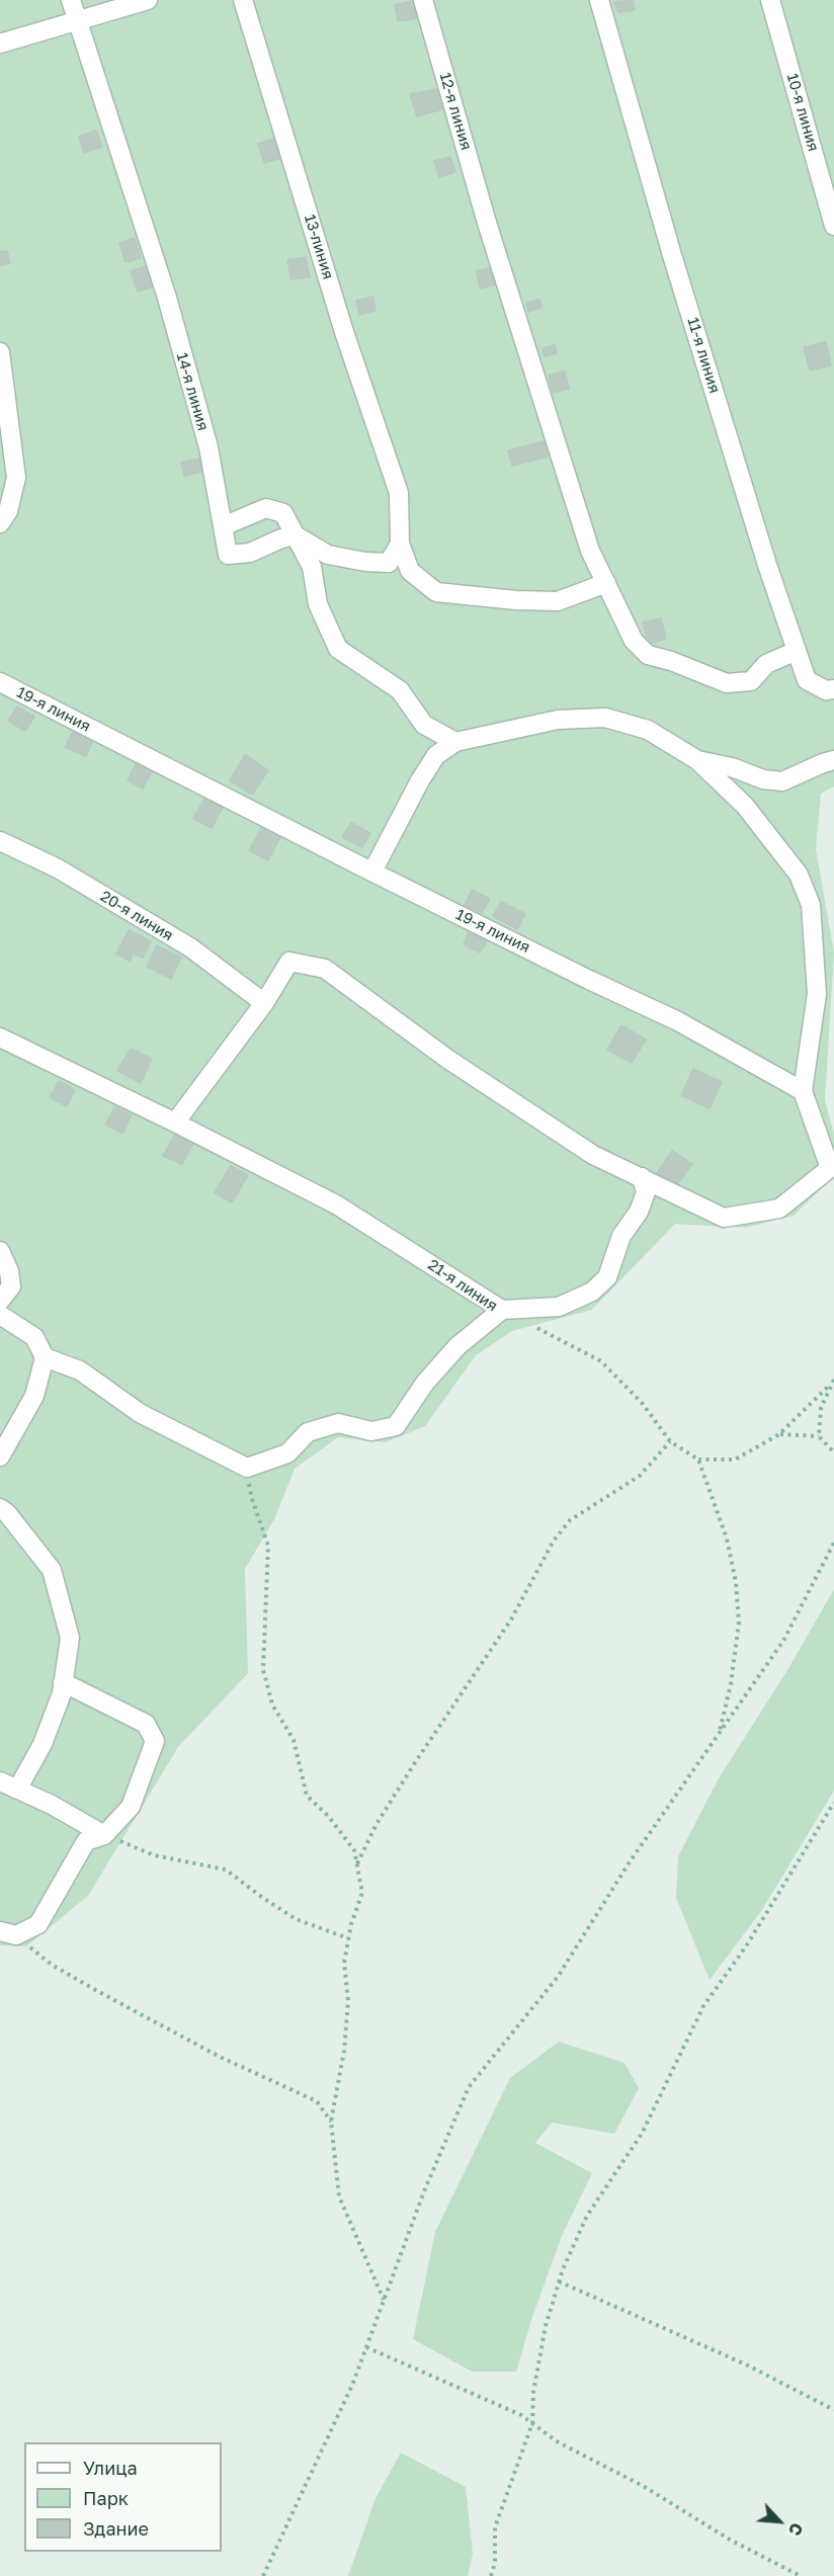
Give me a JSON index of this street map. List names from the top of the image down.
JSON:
{
  "streets": {
    "street": [
      "12-я линия",
      "10-я линия",
      "13-линия",
      "11-я линия",
      "14-я линия",
      "19-я линия",
      "20-я линия",
      "21-я линия"
    ]
  },
  "crossings": [
    ["12-я линия", "11-я линия"]
  ],
  "legend": ["Улица", "Парк", "Здание"],
  "north": "bottom right"
}
